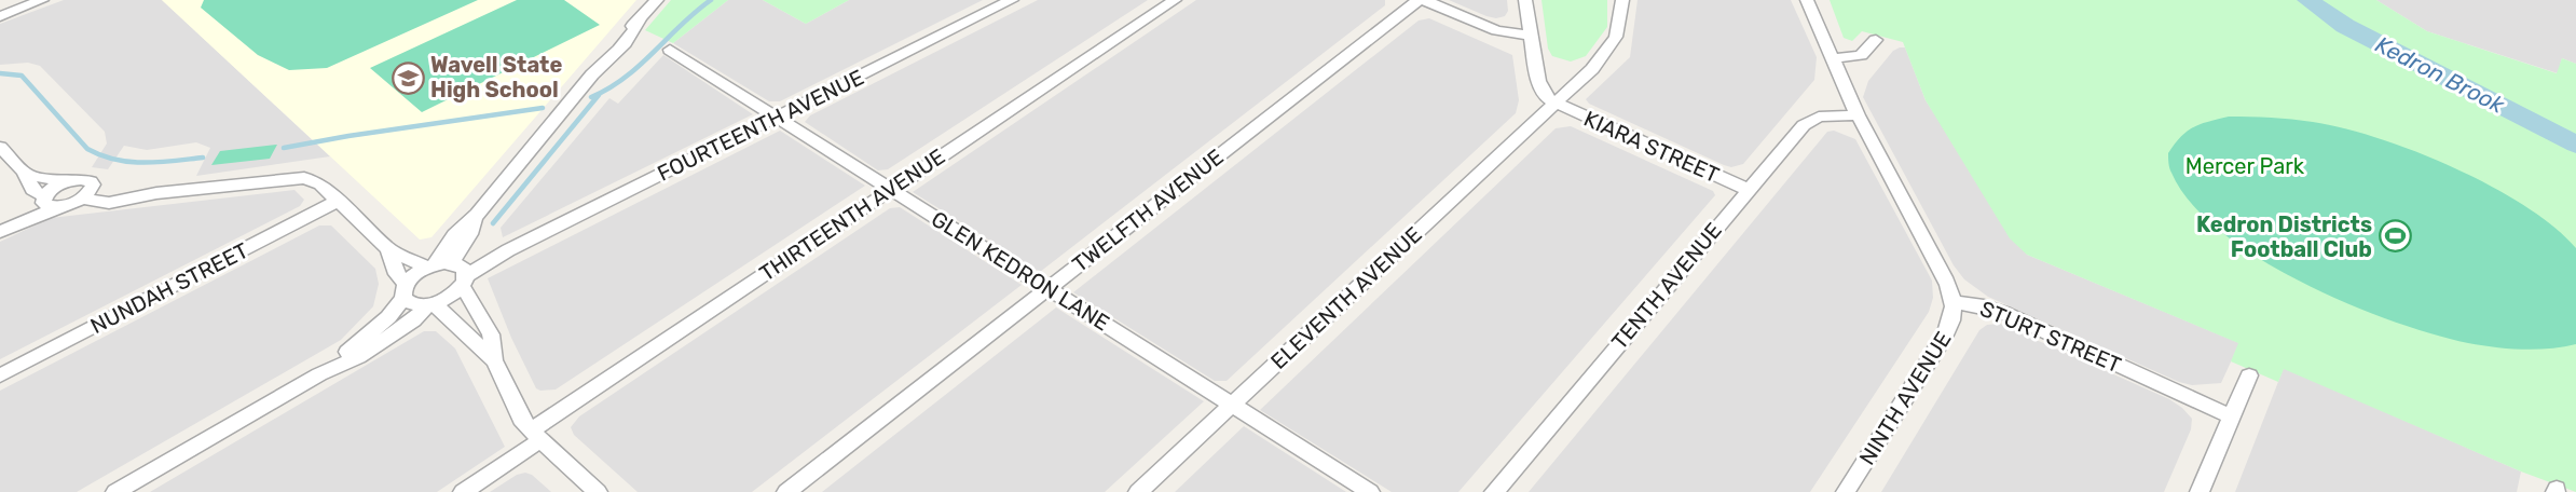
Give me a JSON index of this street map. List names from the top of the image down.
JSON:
{
  "streets": {
    "street": [
      "FOURTEENTH AVENUE",
      "KIARA STREET",
      "TWELFTH AVENUE",
      "THIRTEENTH AVENUE",
      "GLEN KEDRON LANE",
      "TENTH AVENUE",
      "NUNDAH STREET",
      "ELEVENTH AVENUE",
      "STURT STREET",
      "NINTH AVENUE"
    ]
  },
  "crossings": [
    ["FOURTEENTH AVENUE", "GLEN KEDRON LANE"],
    ["KIARA STREET", "TENTH AVENUE"],
    ["KIARA STREET", "ELEVENTH AVENUE"],
    ["TWELFTH AVENUE", "GLEN KEDRON LANE"],
    ["THIRTEENTH AVENUE", "GLEN KEDRON LANE"],
    ["GLEN KEDRON LANE", "ELEVENTH AVENUE"],
    ["TENTH AVENUE", "STURT STREET"],
    ["STURT STREET", "NINTH AVENUE"]
  ],
  "water": ["Kedron Brook"],
  "parks": ["Mercer Park"],
  "places": {
    "school or university": ["Wavell State High School"],
    "sports": ["Kedron Districts Football Club"]
  }
}
